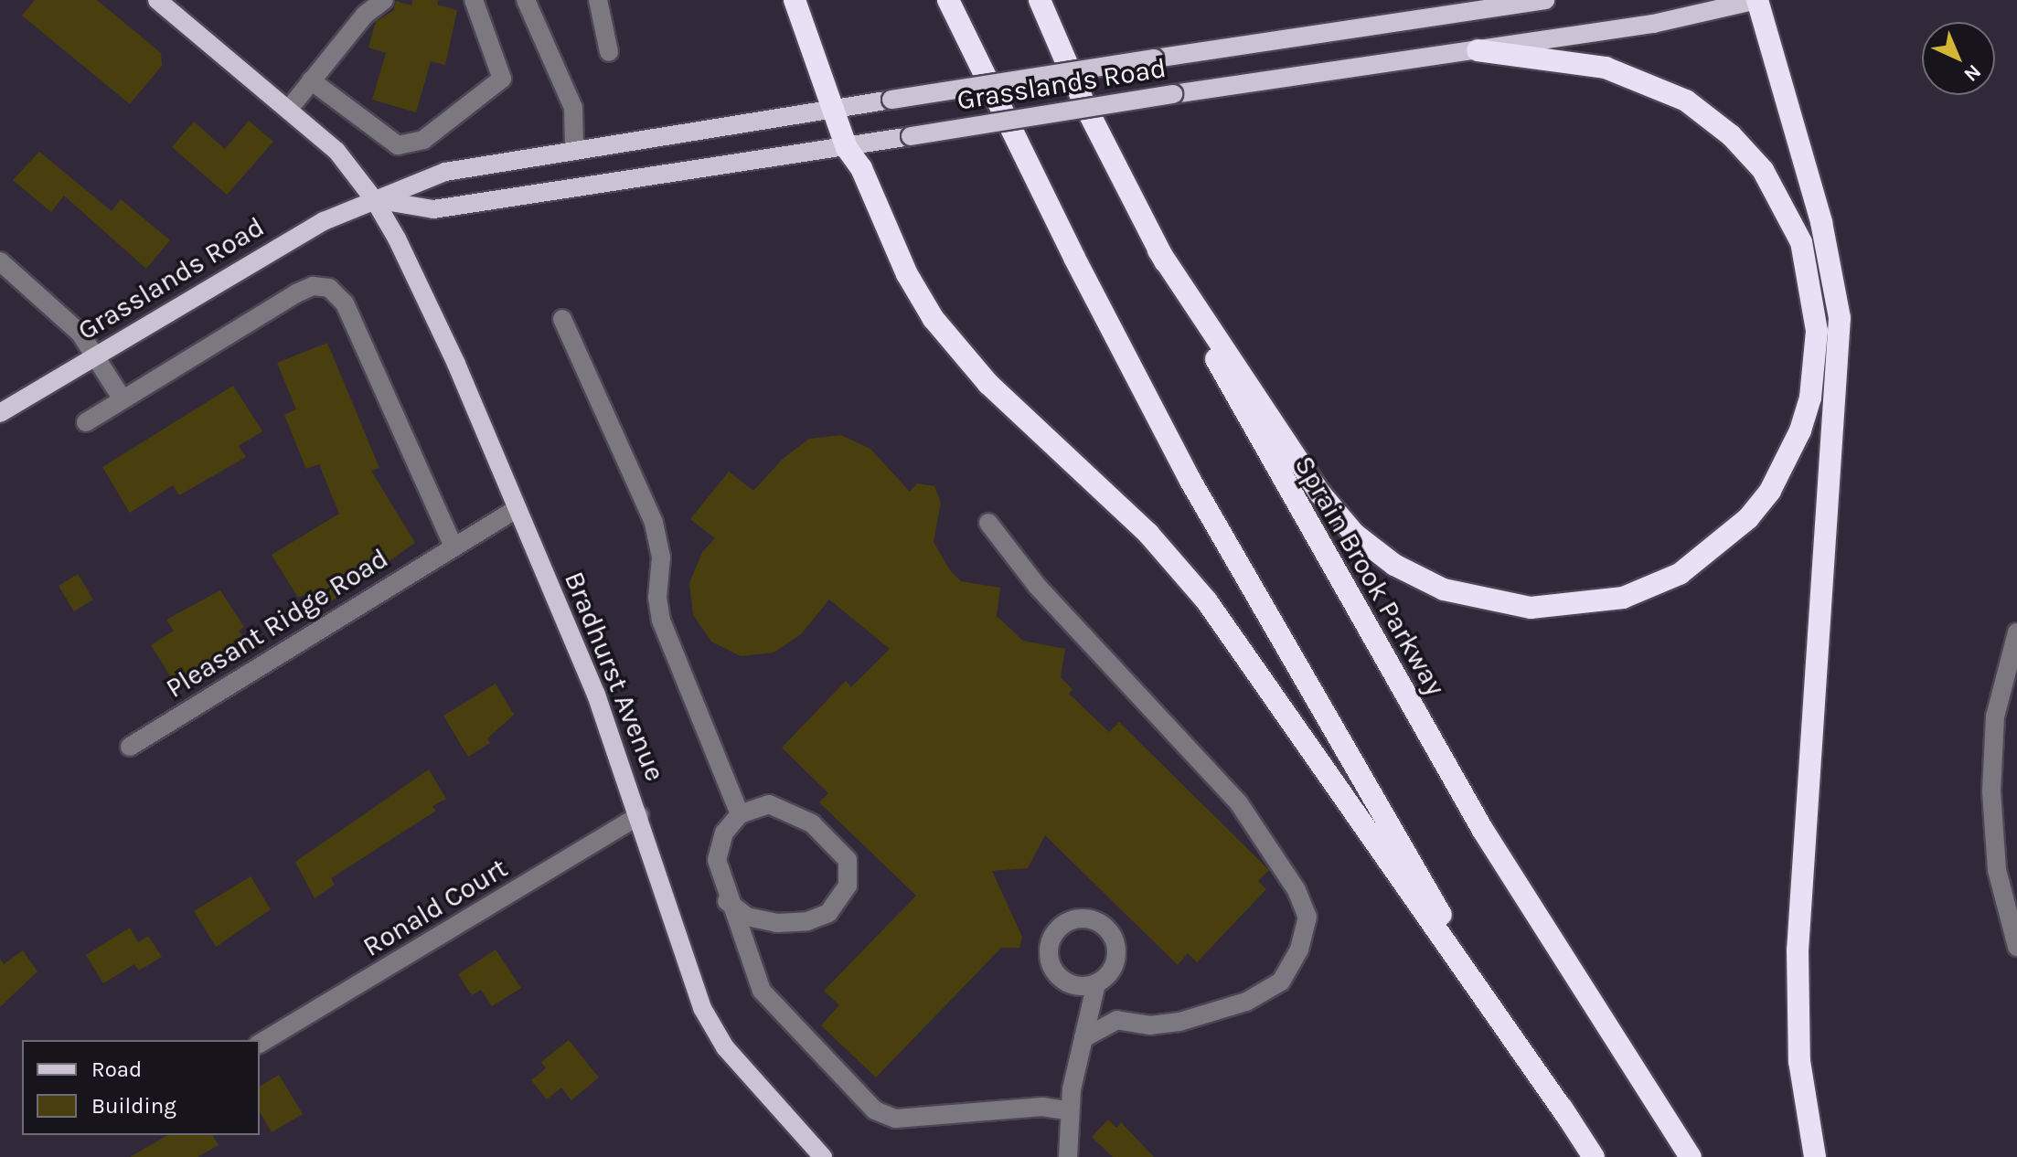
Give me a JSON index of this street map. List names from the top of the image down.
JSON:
{
  "streets": {
    "highway": ["Sprain Brook Parkway"],
    "main road": ["Grasslands Road", "Bradhurst Avenue"],
    "street": ["Pleasant Ridge Road", "Ronald Court"]
  },
  "crossings": [
    ["Grasslands Road", "Bradhurst Avenue"],
    ["Pleasant Ridge Road", "Bradhurst Avenue"],
    ["Bradhurst Avenue", "Ronald Court"]
  ],
  "legend": ["Road", "Building"],
  "north": "bottom right"
}
